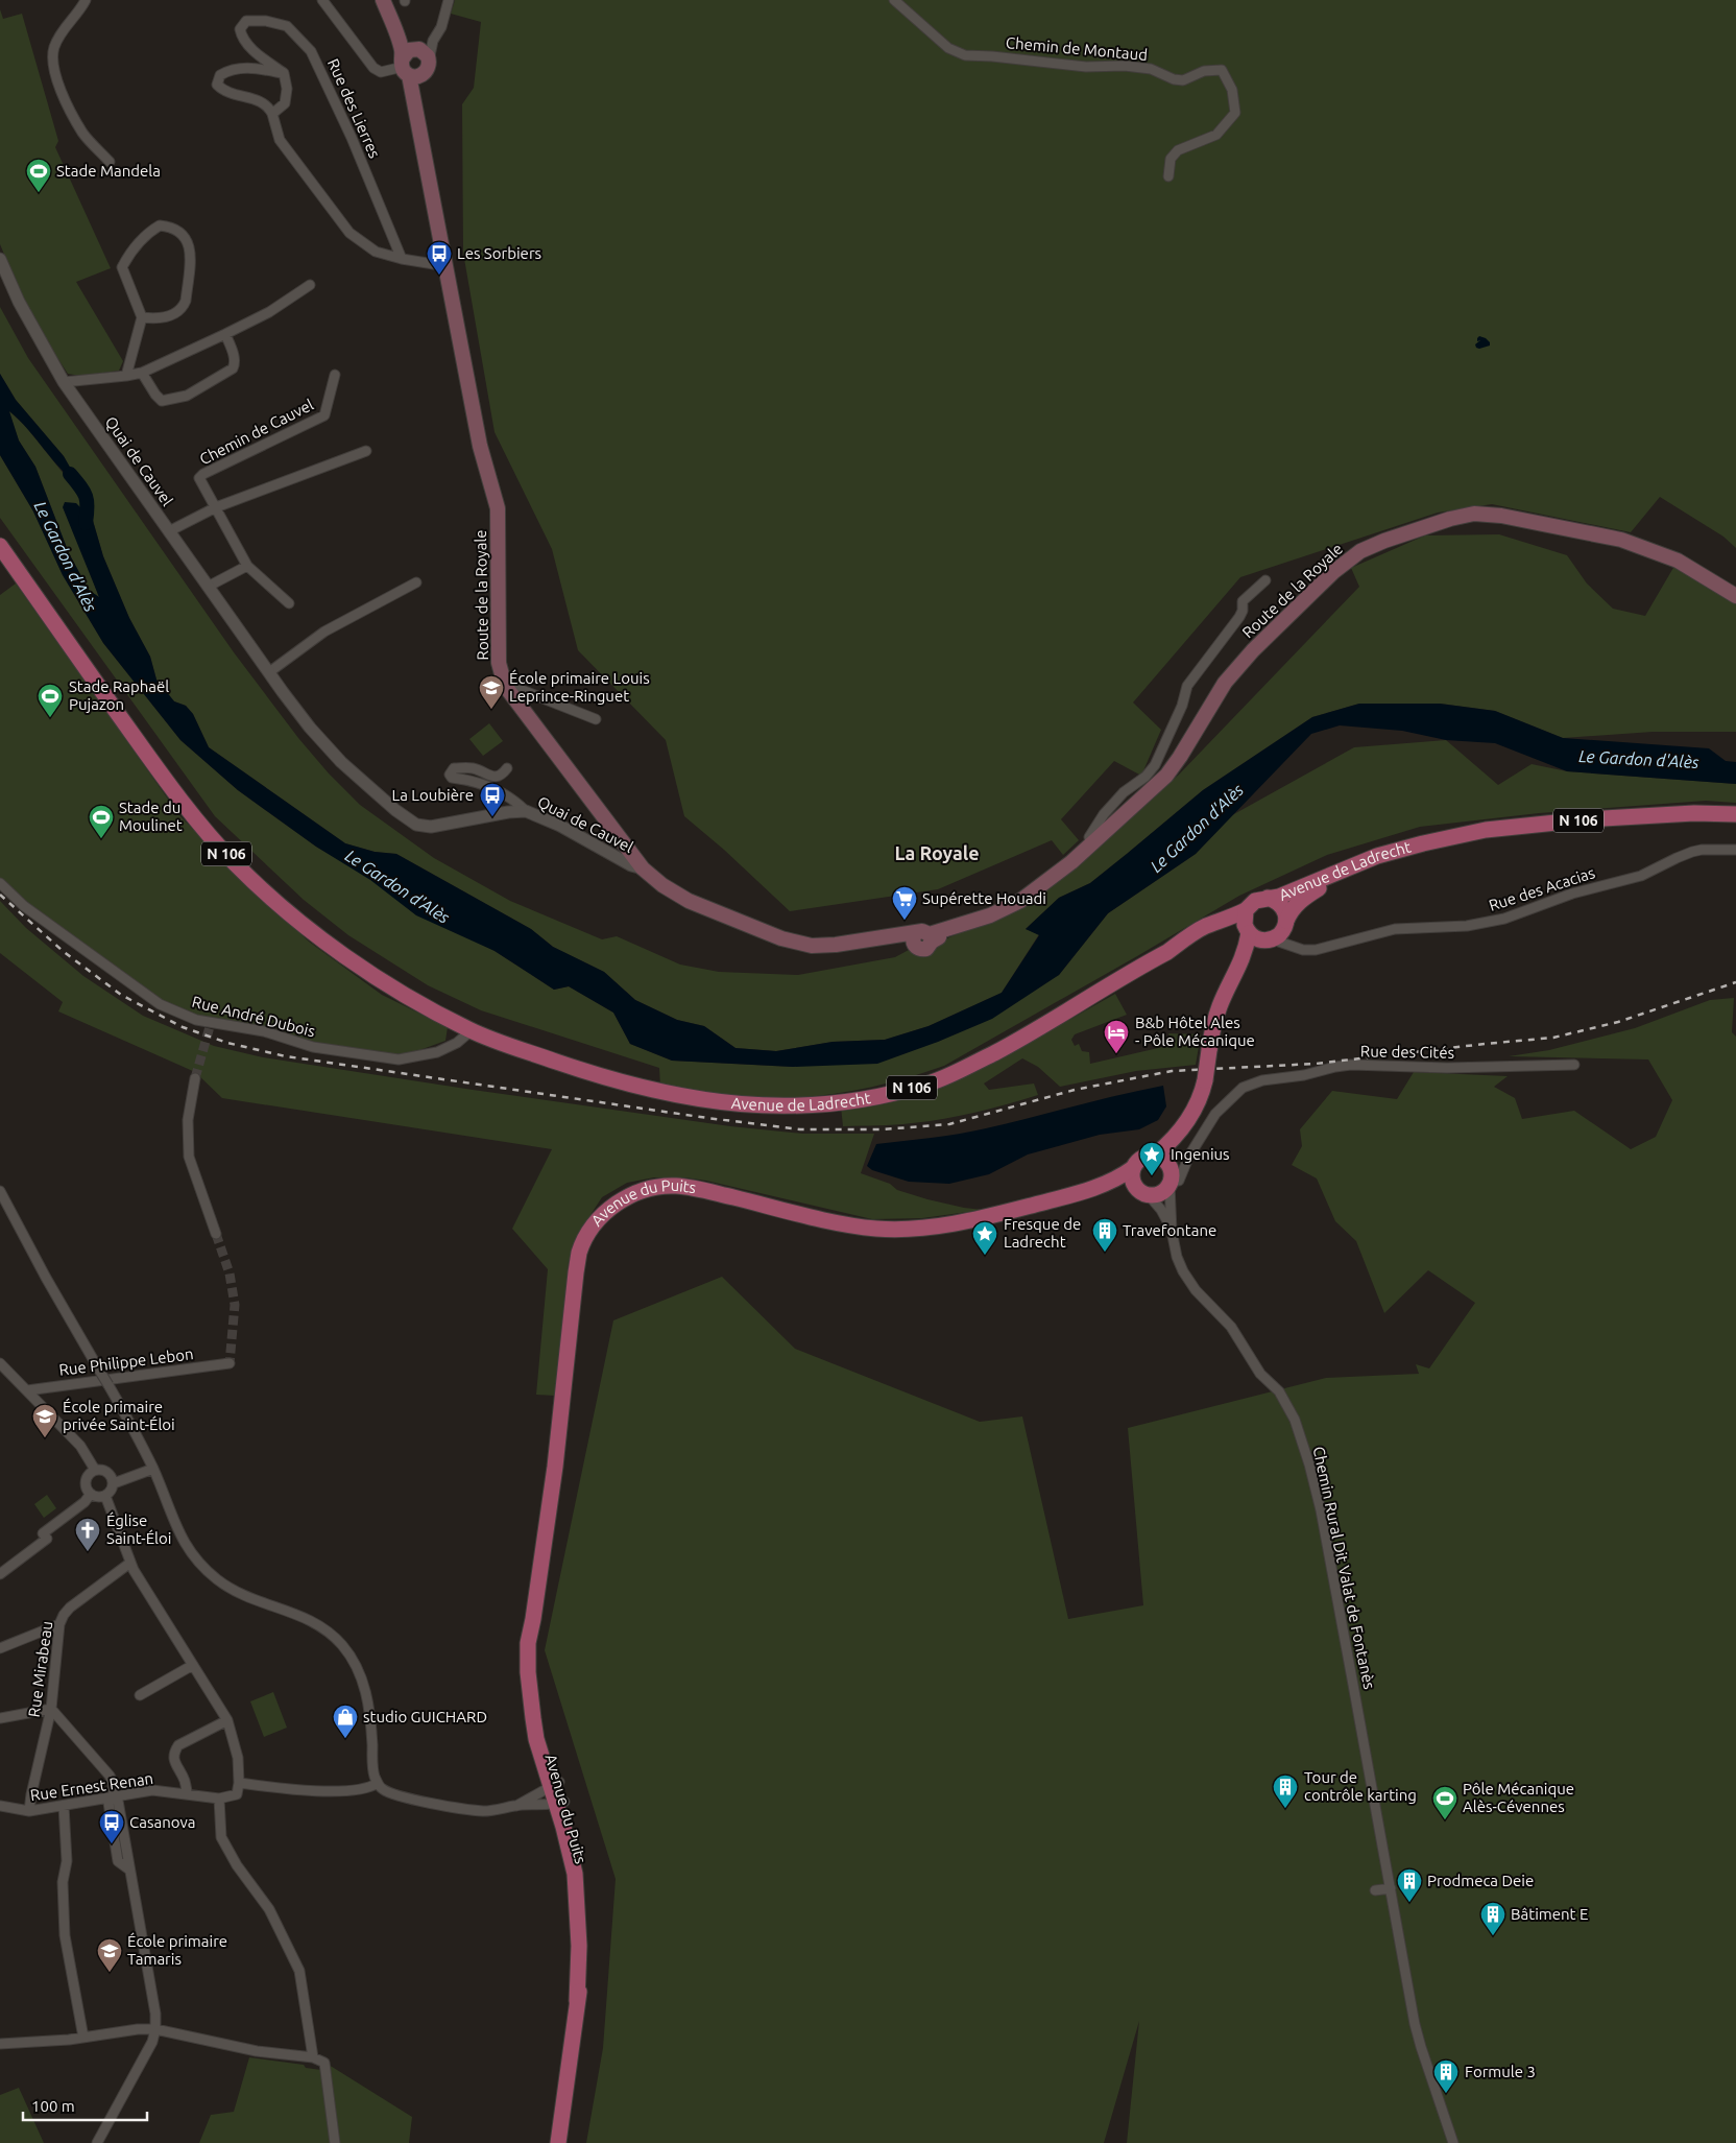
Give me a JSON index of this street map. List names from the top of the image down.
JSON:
{
  "streets": {
    "main road": [
      "Route de la Royale",
      "N 106",
      "Avenue de Ladrecht",
      "Avenue du Puits"
    ],
    "street": [
      "Chemin de Montaud",
      "Rue des Lierres",
      "Chemin de Cauvel",
      "Quai de Cauvel",
      "Rue des Acacias",
      "Rue André Dubois",
      "Rue des Cités",
      "Rue Philippe Lebon",
      "Chemin Rural Dit Valat de Fontanès",
      "Rue Mirabeau",
      "Rue Ernest Renan"
    ]
  },
  "crossings": [
    ["Quai de Cauvel", "Route de la Royale"],
    ["N 106", "Avenue de Ladrecht"],
    ["N 106", "Rue André Dubois"],
    ["Avenue de Ladrecht", "Rue des Acacias"],
    ["Avenue de Ladrecht", "Rue André Dubois"],
    ["Rue des Cités", "Avenue du Puits"],
    ["Rue des Cités", "Chemin Rural Dit Valat de Fontanès"],
    ["Avenue du Puits", "Chemin Rural Dit Valat de Fontanès"],
    ["Rue Mirabeau", "Rue Ernest Renan"]
  ],
  "districts": ["La Royale"],
  "water": ["Le Gardon d'Alès"],
  "places": {
    "sports": [
      "Stade Mandela",
      "Stade Raphaël Pujazon",
      "Stade du Moulinet",
      "Pôle Mécanique Alès-Cévennes"
    ],
    "bus stop": ["Les Sorbiers", "La Loubière", "Casanova"],
    "school or university": ["École primaire Louis Leprince-Ringuet", "École primaire privée Saint-Éloi", "École primaire Tamaris"],
    "supermarket": ["Supérette Houadi"],
    "hotel": ["B&b Hôtel Ales - Pôle Mécanique"],
    "place": ["Ingenius", "Fresque de Ladrecht"],
    "building": [
      "Travefontane",
      "Tour de contrôle karting",
      "Prodmeca Deie",
      "Bâtiment E",
      "Formule 3"
    ],
    "church": ["Église Saint-Éloi"],
    "shop": ["studio GUICHARD"]
  },
  "scale_bar": "100 m"
}
